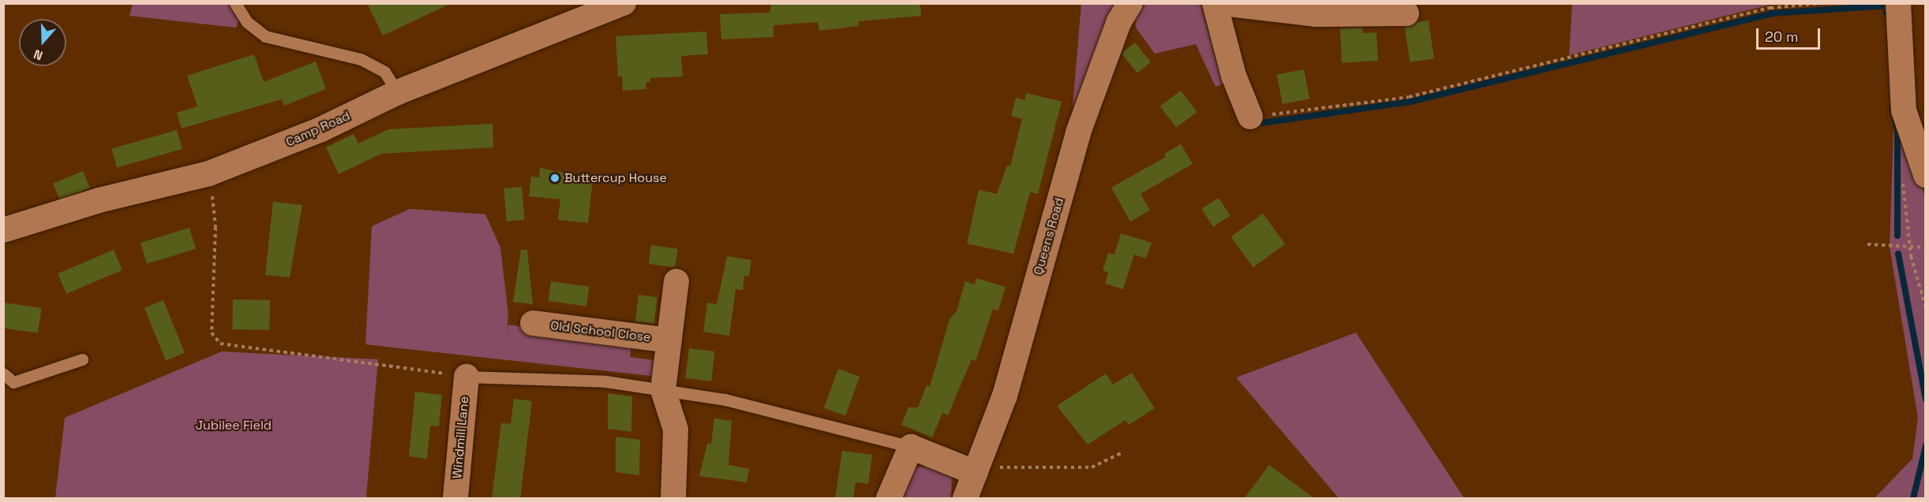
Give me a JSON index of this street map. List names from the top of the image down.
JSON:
{
  "streets": {
    "street": [
      "Camp Road",
      "Queens Road",
      "Old School Close",
      "Windmill Lane"
    ]
  },
  "parks": ["Jubilee Field"],
  "places": ["Buttercup House"],
  "scale_bar": "20 m",
  "north": "bottom"
}
